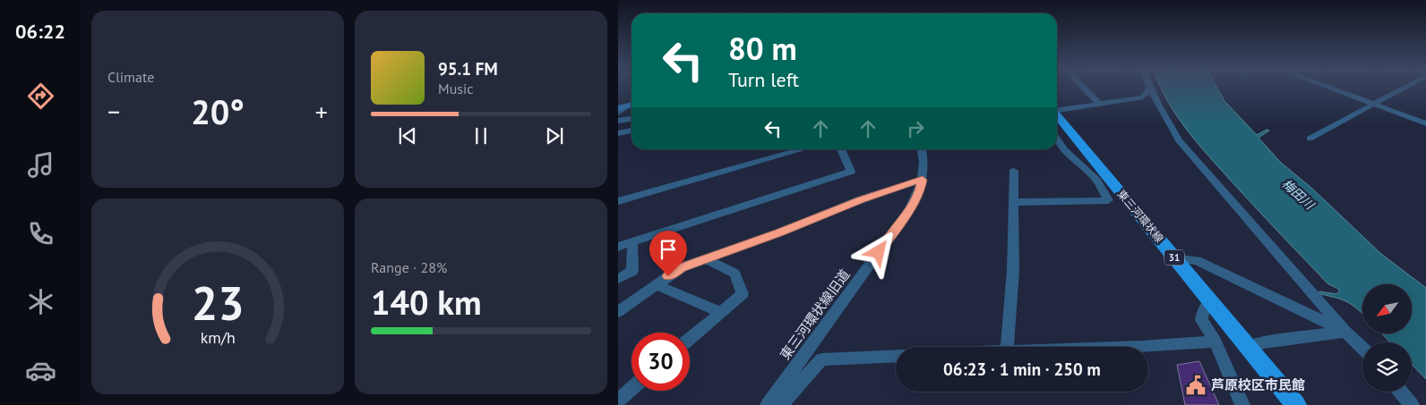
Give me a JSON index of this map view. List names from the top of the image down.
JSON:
{
  "streets": {
    "main road": ["東三河環状線", "31"],
    "street": ["東三河環状線旧道"]
  },
  "water": ["梅田川"],
  "places": {
    "public building": ["芦原校区市民館"]
  },
  "north": "bottom left",
  "page": {
    "tabs": "06:22",
    "tile": [
      "Climate",
      ["Range · 28%", "140 km"]
    ],
    "turn": ["80 m", "Turn left"],
    "song": ["95.1 FM", "Music"],
    "heat": ["−", "20°", "+"],
    "limit": "30",
    "trip": "06:23 · 1 min · 250 m",
    "gauge": ["23", "km/h"]
  }
}
